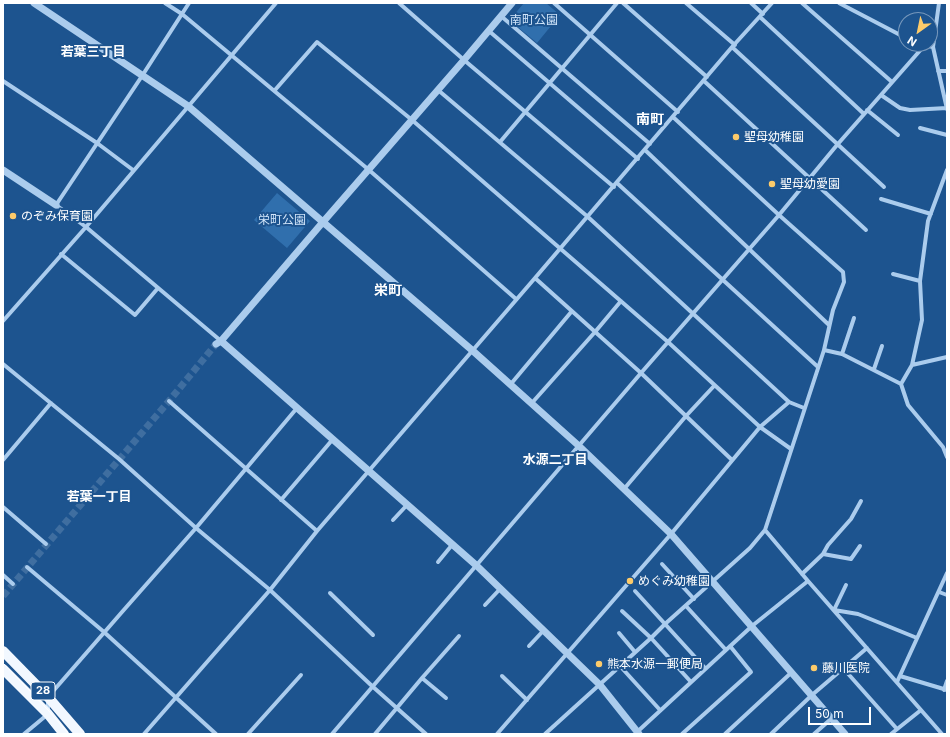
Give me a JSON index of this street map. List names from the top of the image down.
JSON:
{
  "streets": {
    "main road": ["28"]
  },
  "districts": [
    "若葉三丁目",
    "南町",
    "栄町",
    "水源二丁目",
    "若葉一丁目"
  ],
  "parks": ["南町公園", "栄町公園"],
  "places": [
    "聖母幼稚園",
    "聖母幼愛園",
    "のぞみ保育園",
    "めぐみ幼稚園",
    "熊本水源一郵便局",
    "藤川医院"
  ],
  "scale_bar": "50 m",
  "north": "bottom left"
}
